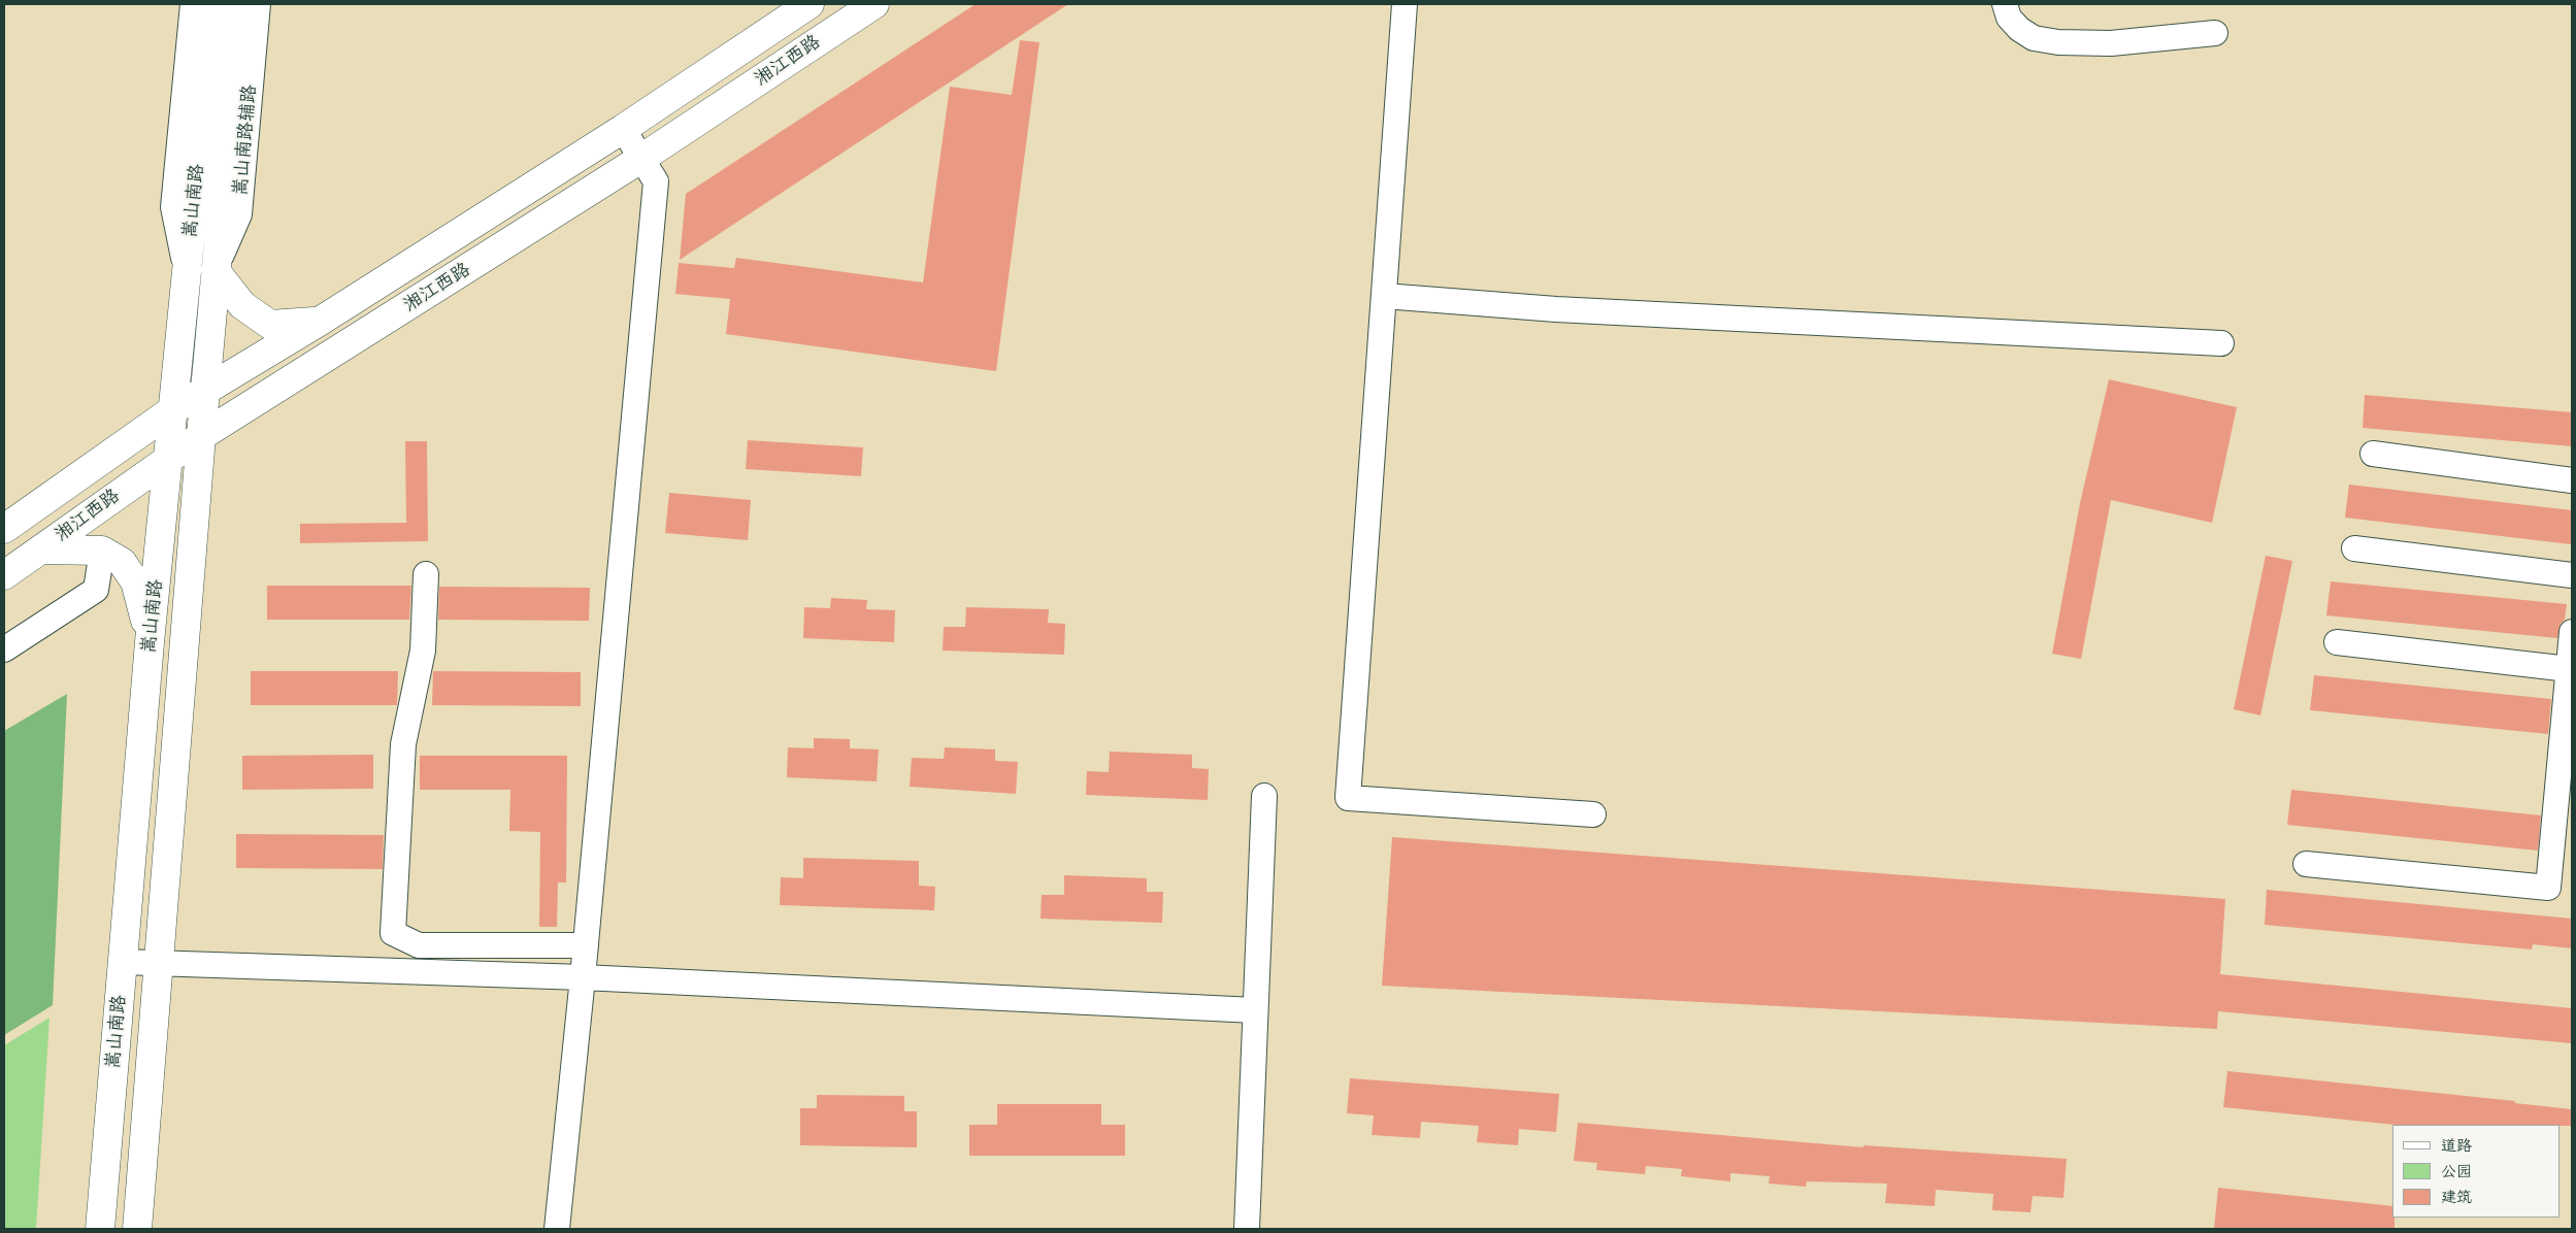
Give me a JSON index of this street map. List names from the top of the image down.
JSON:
{
  "streets": {
    "main road": ["湘江西路", "嵩山南路"],
    "street": ["嵩山南路辅路"]
  },
  "crossings": [
    ["湘江西路", "嵩山南路"],
    ["嵩山南路辅路", "嵩山南路"]
  ],
  "legend": ["道路", "公园", "建筑"]
}
